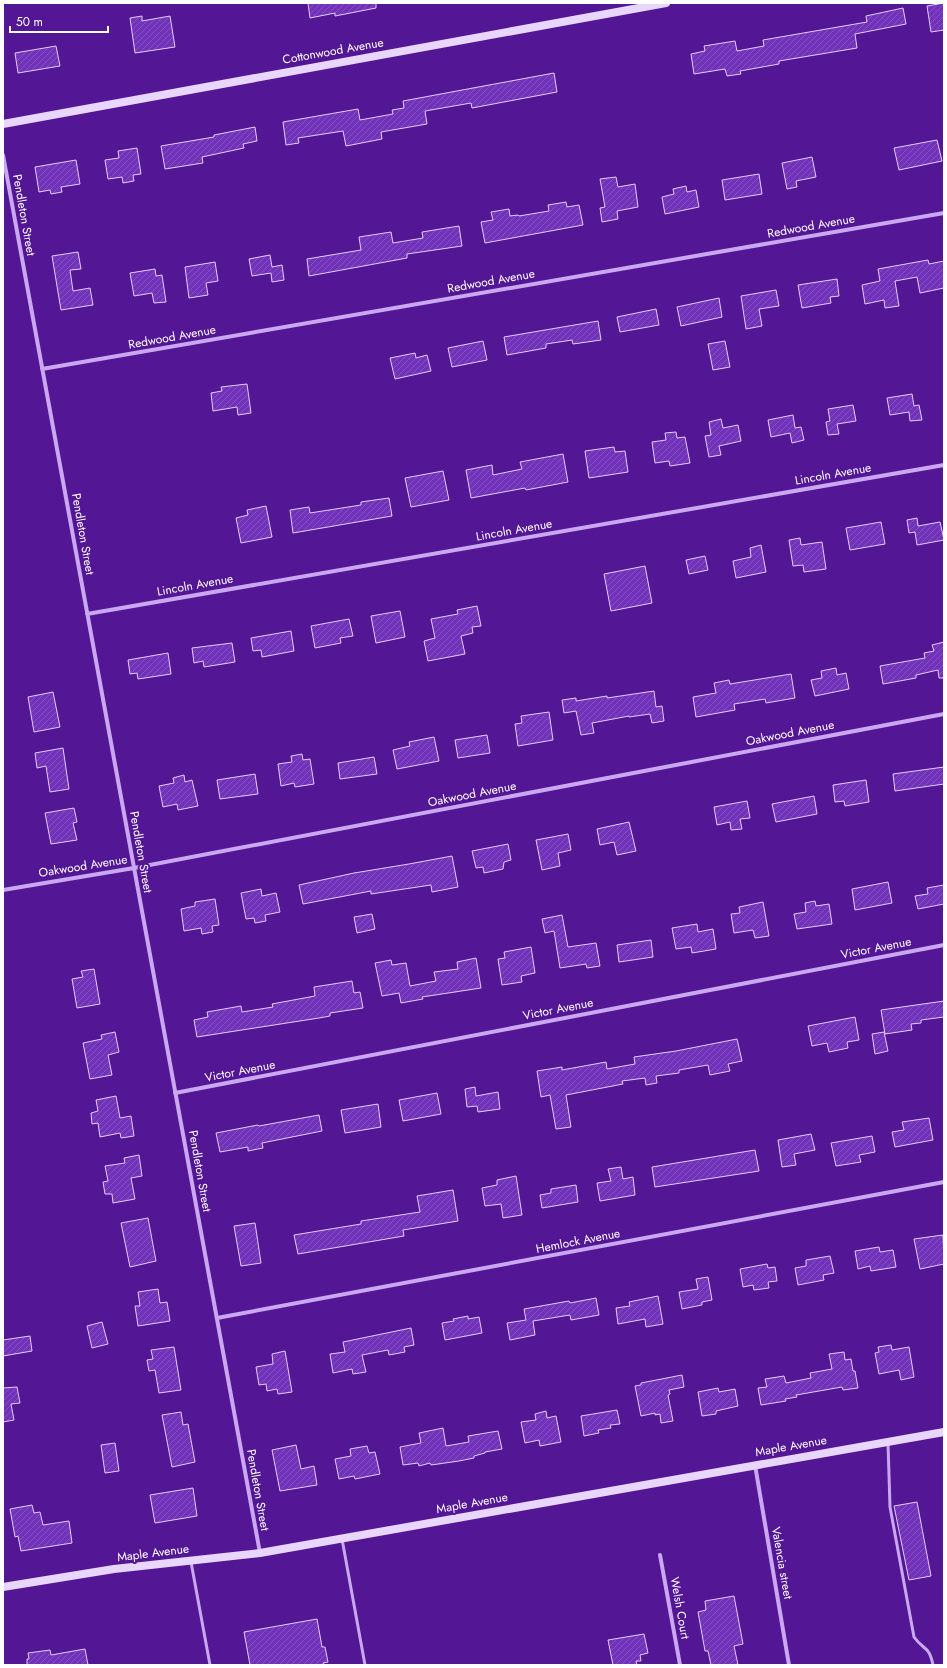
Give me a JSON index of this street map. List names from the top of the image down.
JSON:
{
  "streets": {
    "street": [
      "Cottonwood Avenue",
      "Pendleton Street",
      "Redwood Avenue",
      "Lincoln Avenue",
      "Oakwood Avenue",
      "Victor Avenue",
      "Hemlock Avenue",
      "Maple Avenue",
      "Valencia street",
      "Welsh Court"
    ]
  },
  "crossings": [
    ["Pendleton Street", "Redwood Avenue"],
    ["Pendleton Street", "Lincoln Avenue"],
    ["Pendleton Street", "Oakwood Avenue"],
    ["Pendleton Street", "Victor Avenue"],
    ["Pendleton Street", "Hemlock Avenue"],
    ["Pendleton Street", "Maple Avenue"],
    ["Maple Avenue", "Valencia street"]
  ],
  "scale_bar": "50 m"
}
